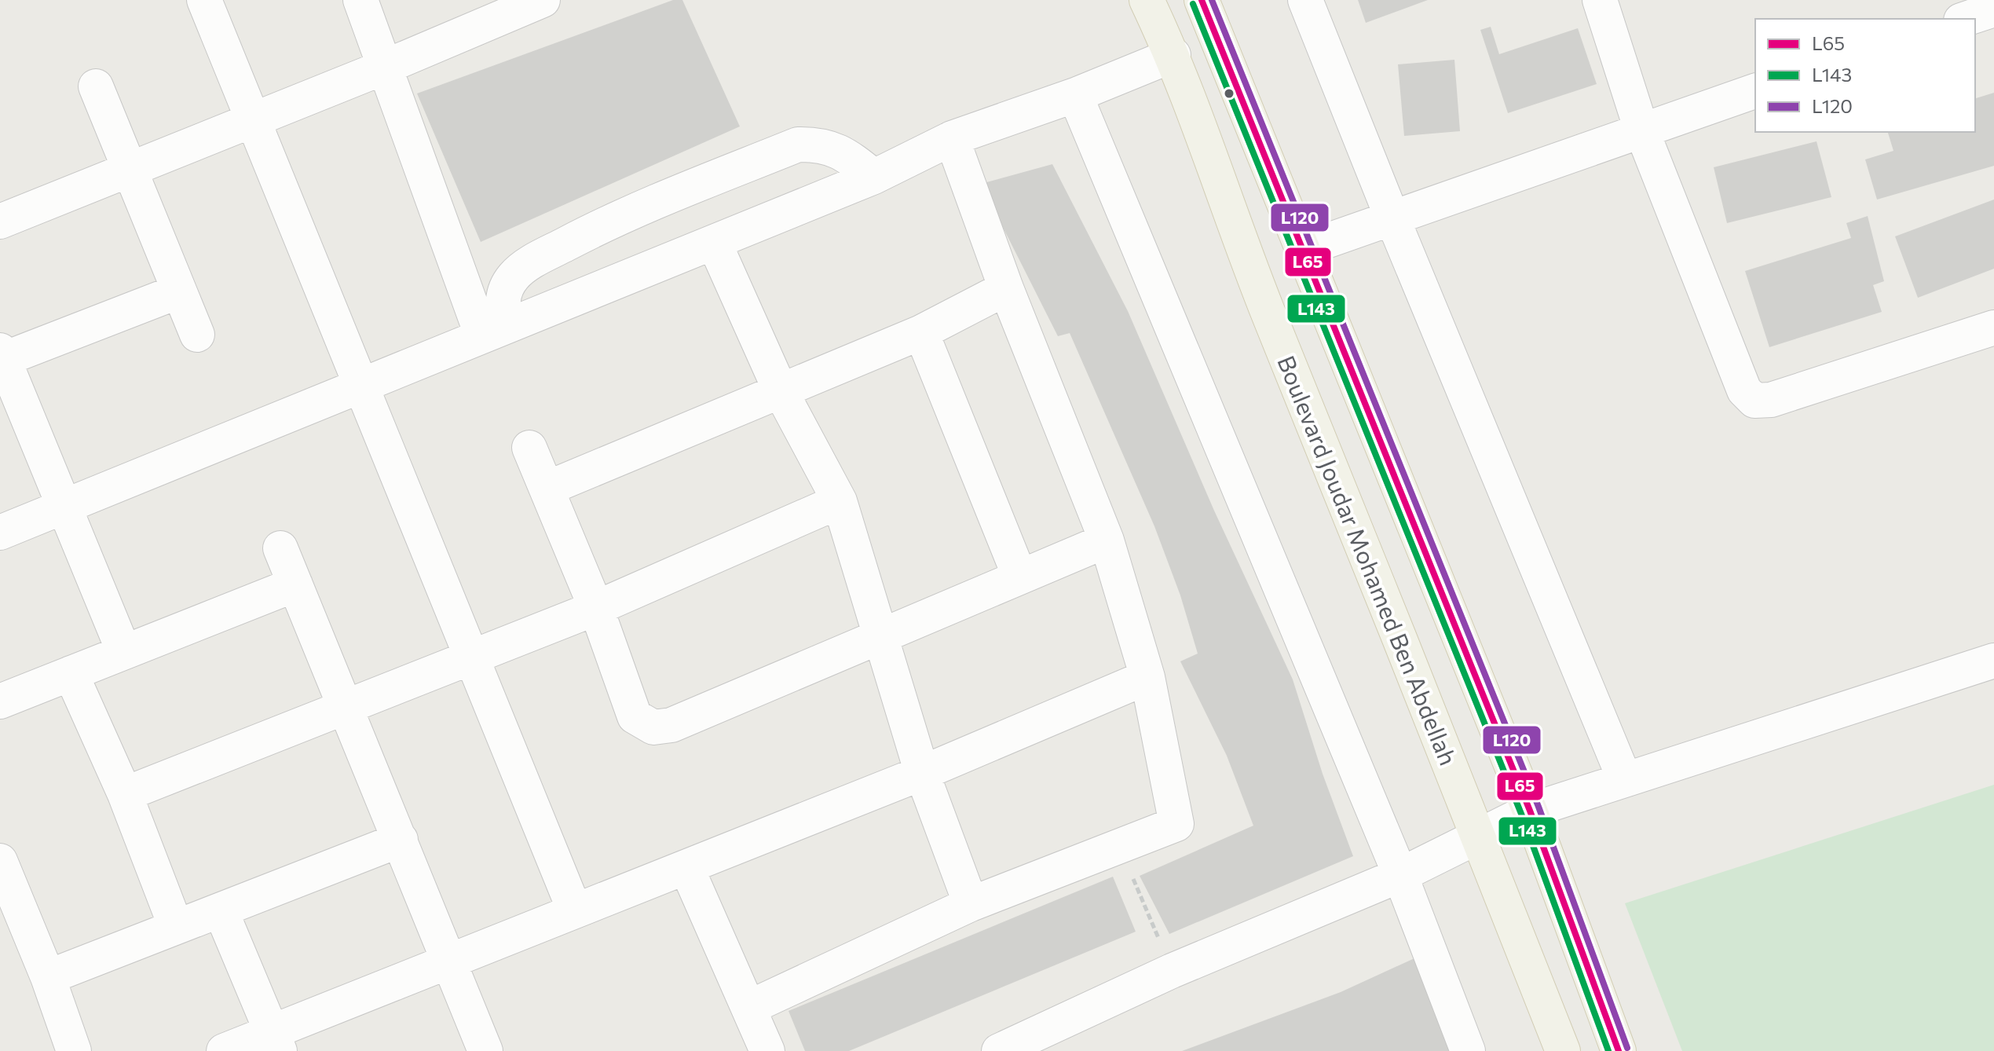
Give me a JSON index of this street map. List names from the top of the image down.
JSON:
{
  "streets": {
    "main road": ["Boulevard Joudar Mohamed Ben Abdellah"]
  },
  "lines": ["transit line L65", "transit line L120", "transit line L143"],
  "legend": ["L65", "L143", "L120"]
}
